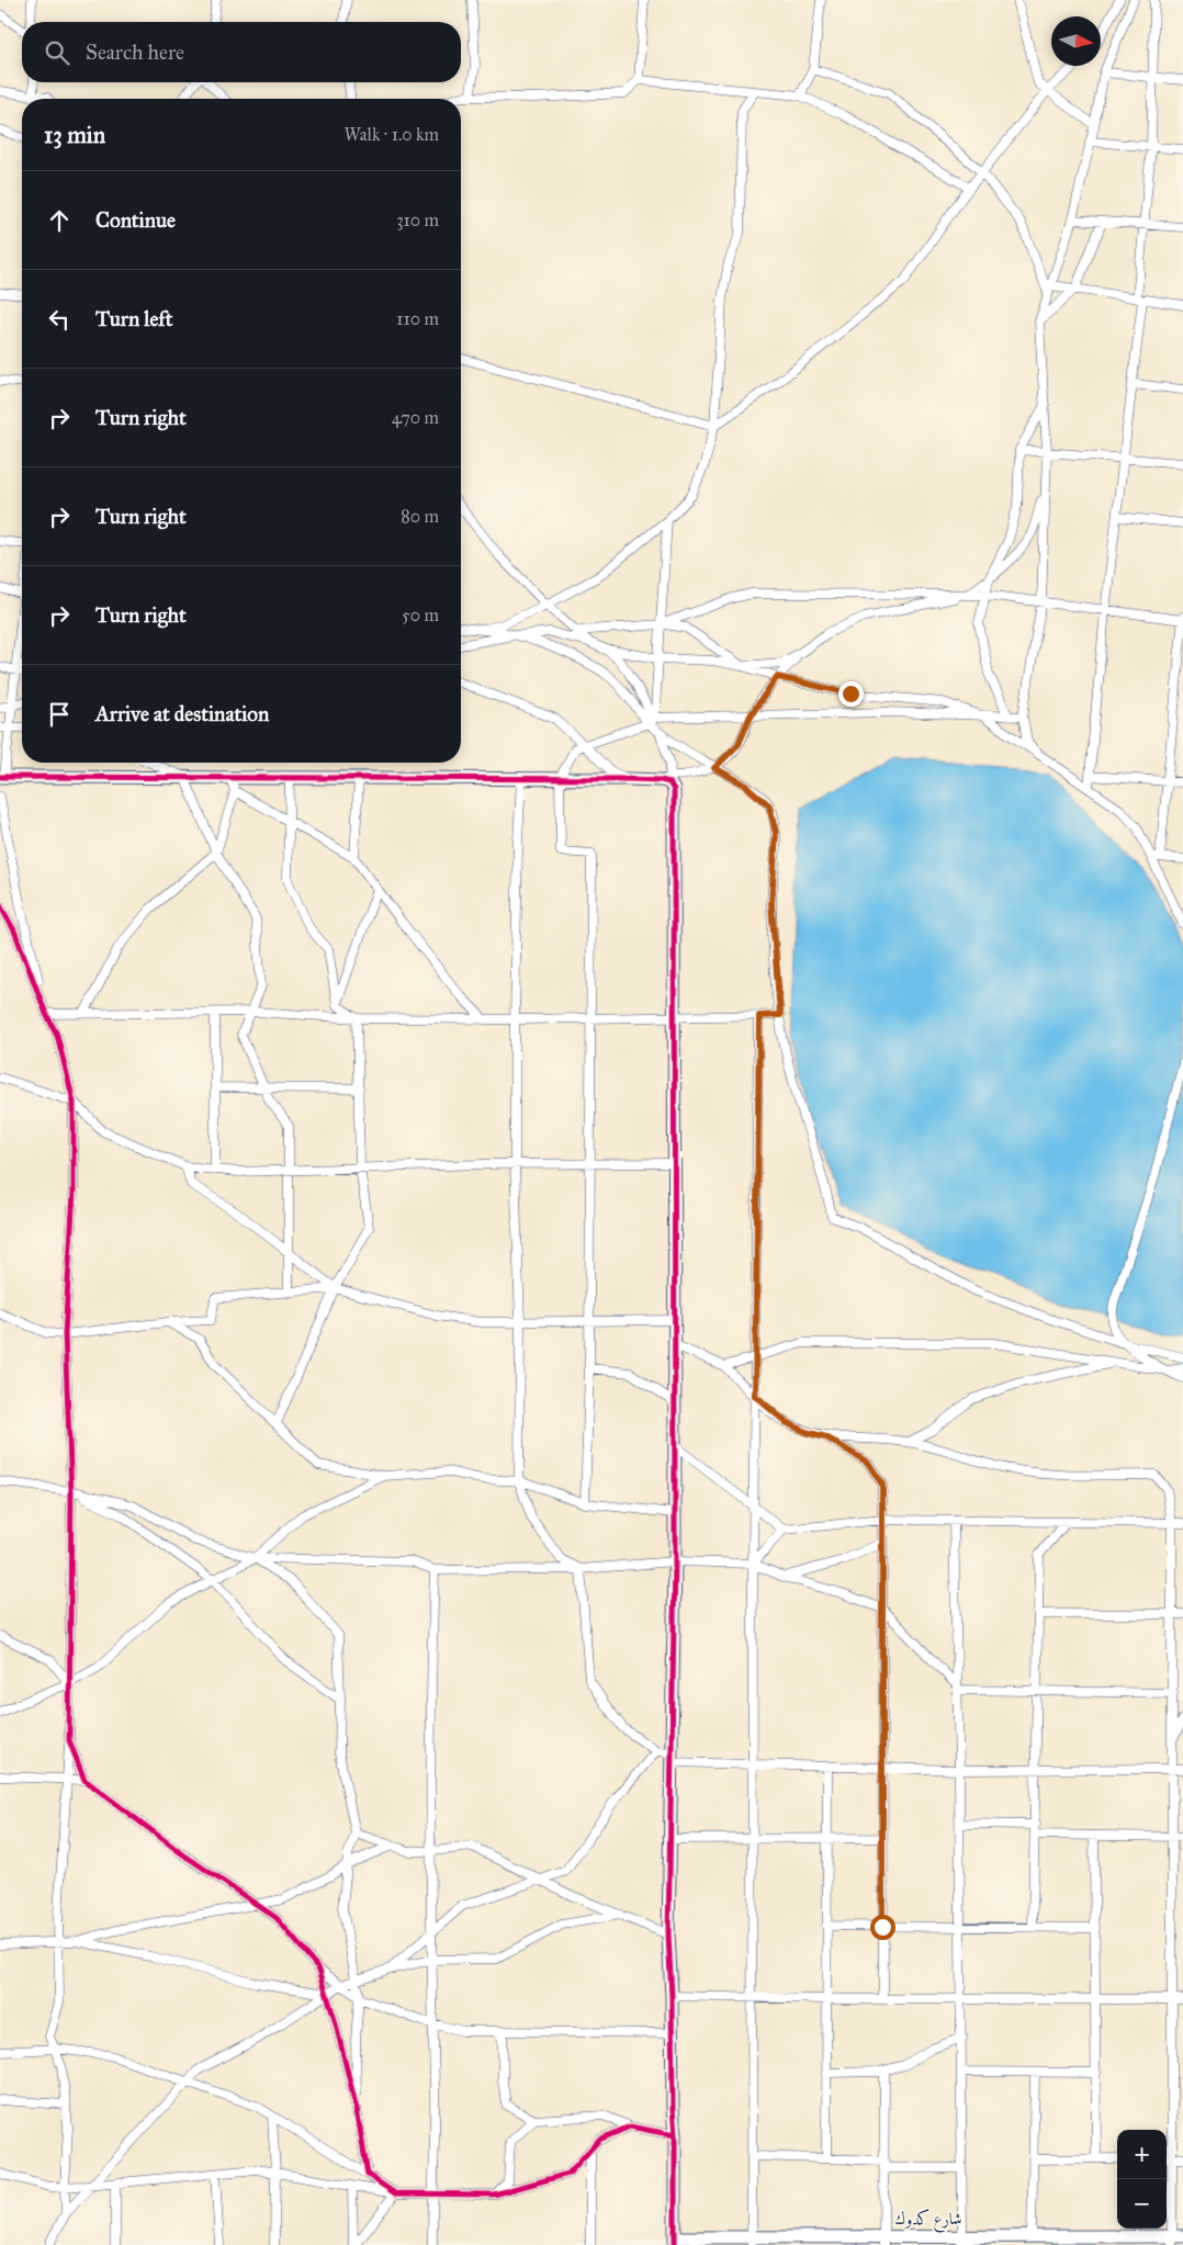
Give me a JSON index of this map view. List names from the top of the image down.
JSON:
{
  "streets": {
    "street": ["شارع كدوك"]
  },
  "north": "right",
  "page": {
    "search": "Search here",
    "heading": ["13 min", "Walk · 1.0 km"],
    "list": [
      ["Continue", "310 m"],
      ["Turn left", "110 m"],
      ["Turn right", "470 m"],
      ["Turn right", "80 m"],
      ["Turn right", "50 m"],
      "Arrive at destination"
    ],
    "map_buttons": ["+", "−"]
  }
}
